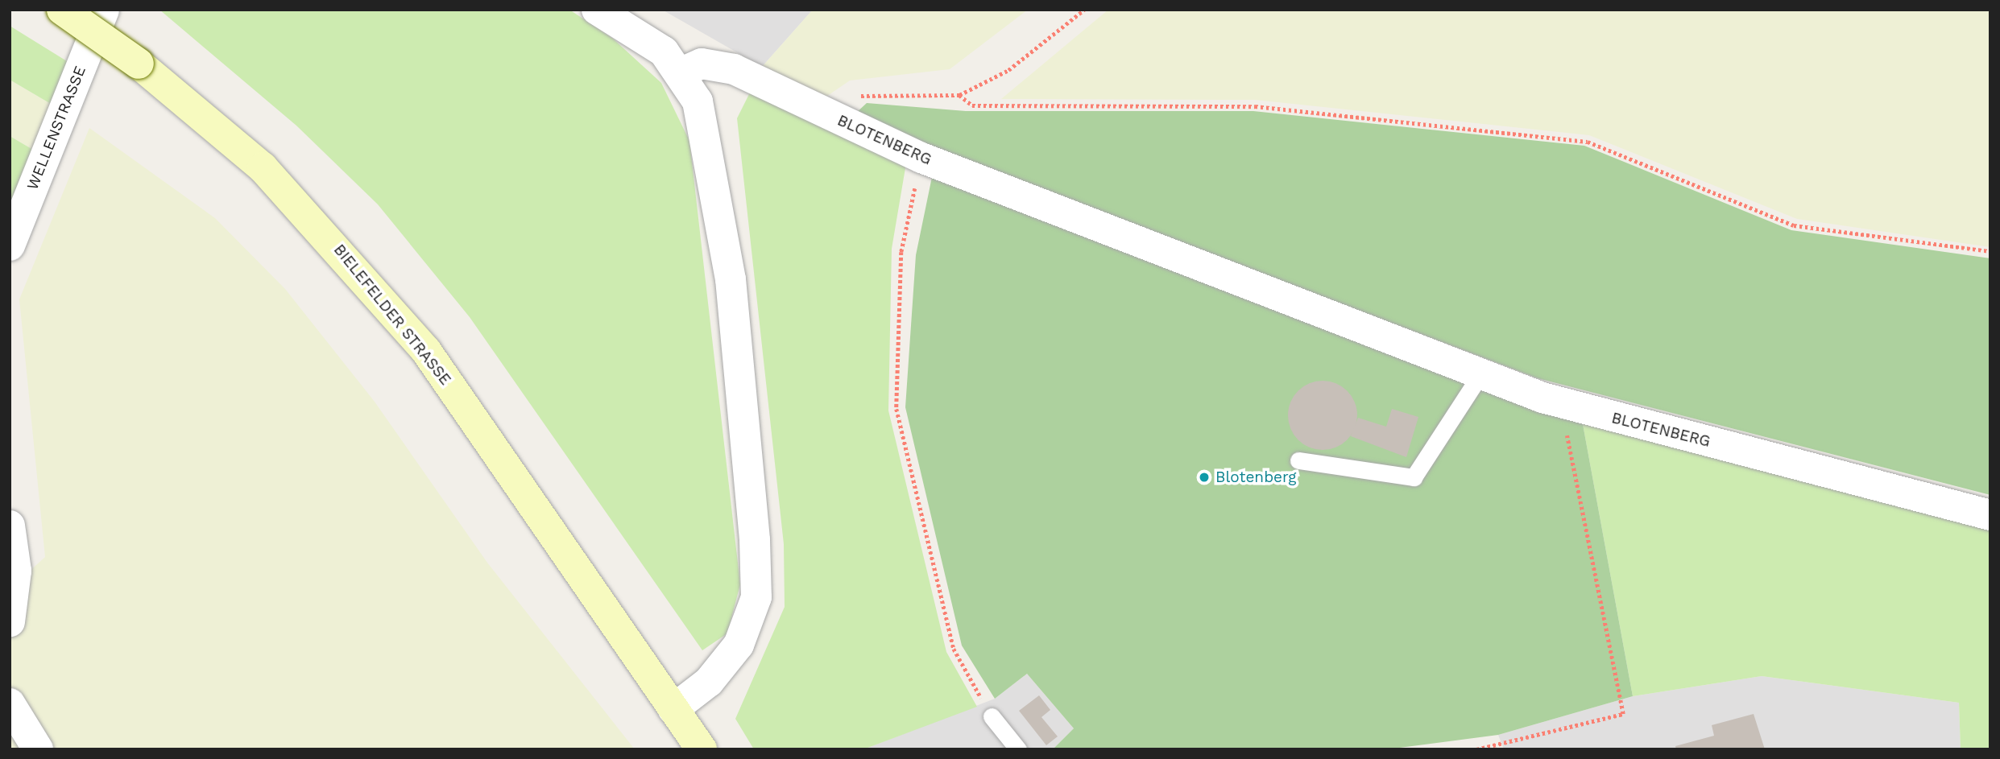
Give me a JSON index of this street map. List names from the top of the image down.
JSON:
{
  "streets": {
    "main road": ["BIELEFELDER STRASSE"],
    "street": ["WELLENSTRASSE", "BLOTENBERG"]
  },
  "places": ["Blotenberg"]
}
